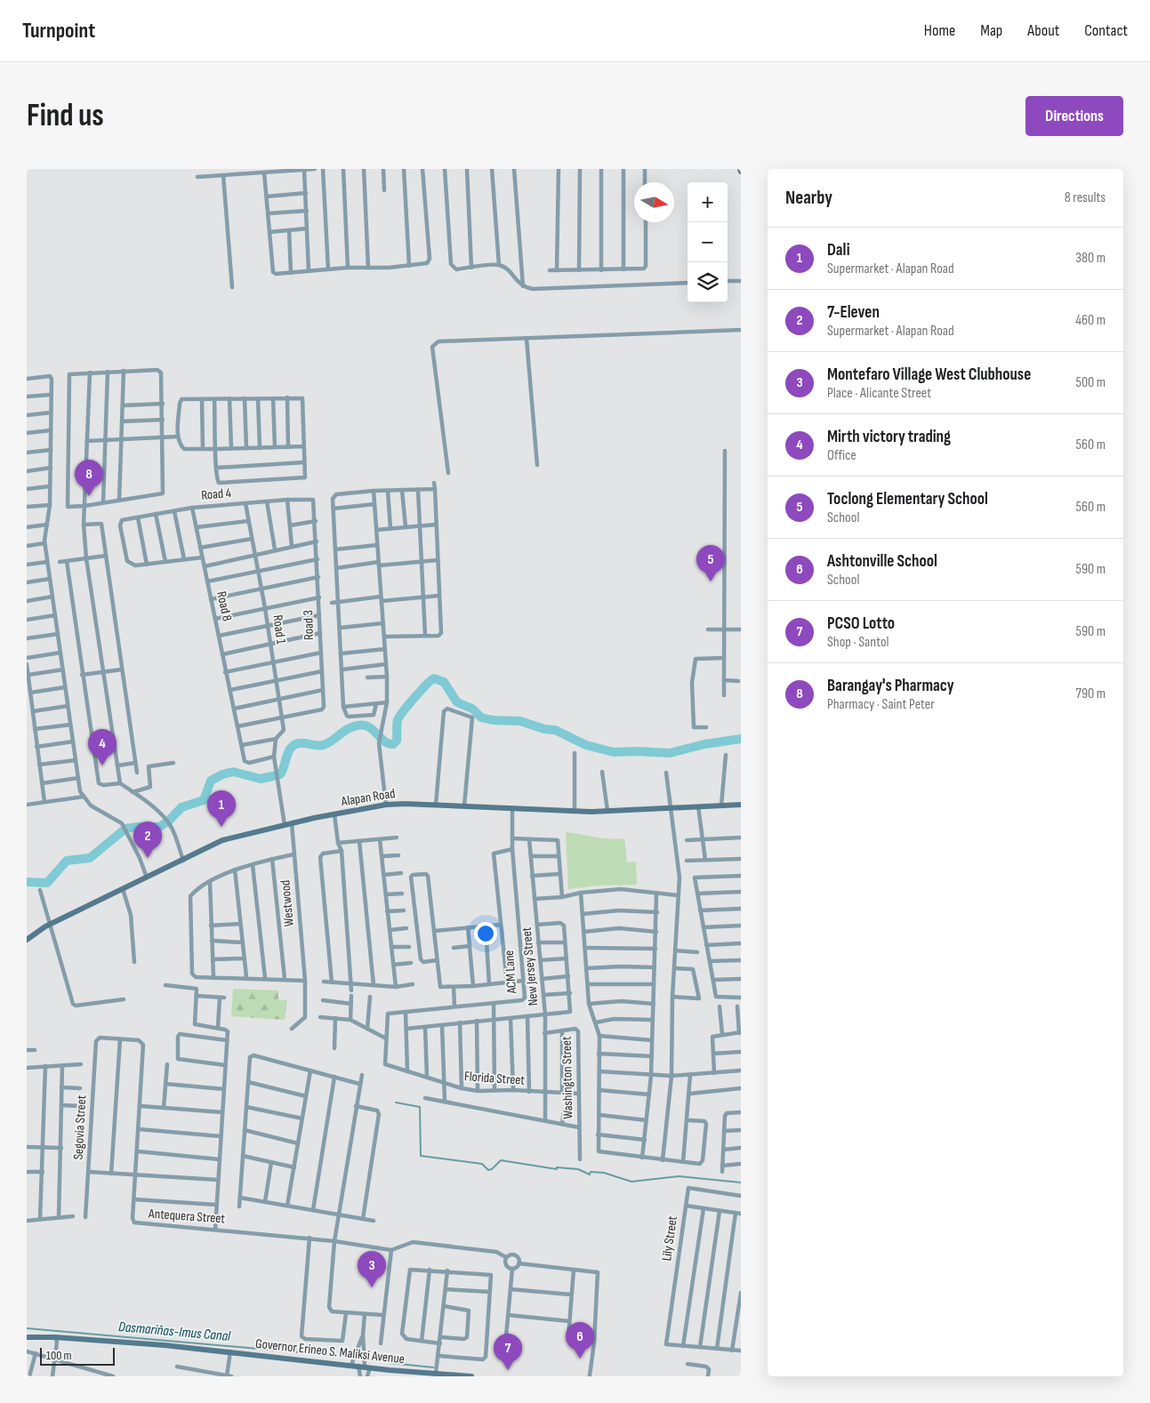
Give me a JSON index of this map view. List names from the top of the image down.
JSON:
{
  "streets": {
    "street": [
      "Road 4",
      "Road 8",
      "Road 3",
      "Road 1",
      "Alapan Road",
      "Westwood",
      "New Jersey Street",
      "ACM Lane",
      "Washington Street",
      "Florida Street",
      "Segovia Street",
      "Antequera Street",
      "Lily Street",
      "Governor Erineo S. Maliksi Avenue"
    ]
  },
  "crossings": [
    ["Road 4", "Road 8"],
    ["Road 4", "Road 3"],
    ["Road 4", "Road 1"],
    ["Road 8", "Road 1"],
    ["Road 3", "Road 1"],
    ["Road 1", "Alapan Road"],
    ["Alapan Road", "Westwood"],
    ["Alapan Road", "ACM Lane"],
    ["New Jersey Street", "Washington Street"],
    ["New Jersey Street", "Florida Street"],
    ["ACM Lane", "Florida Street"],
    ["Washington Street", "Florida Street"],
    ["Segovia Street", "Antequera Street"]
  ],
  "water": ["Dasmariñas-Imus Canal"],
  "scale_bar": "100 m",
  "north": "right",
  "page": {
    "header": "Turnpoint",
    "nav": [
      "Home",
      "Map",
      "About",
      "Contact"
    ],
    "buttons": "Directions",
    "title": "Find us",
    "heading": ["Nearby", "8 results"],
    "map_buttons": ["+", "−"],
    "list": [
      {
        "mark": "1",
        "name": "Dali",
        "note": "Supermarket · Alapan Road",
        "value": "380 m"
      },
      {
        "mark": "2",
        "name": "7-Eleven",
        "note": "Supermarket · Alapan Road",
        "value": "460 m"
      },
      {
        "mark": "3",
        "name": "Montefaro Village West Clubhouse",
        "note": "Place · Alicante Street",
        "value": "500 m"
      },
      {
        "mark": "4",
        "name": "Mirth victory trading",
        "note": "Office",
        "value": "560 m"
      },
      {
        "mark": "5",
        "name": "Toclong Elementary School",
        "note": "School",
        "value": "560 m"
      },
      {
        "mark": "6",
        "name": "Ashtonville School",
        "note": "School",
        "value": "590 m"
      },
      {
        "mark": "7",
        "name": "PCSO Lotto",
        "note": "Shop · Santol",
        "value": "590 m"
      },
      {
        "mark": "8",
        "name": "Barangay's Pharmacy",
        "note": "Pharmacy · Saint Peter",
        "value": "790 m"
      }
    ],
    "pins": [
      "8",
      "5",
      "4",
      "1",
      "2",
      "3",
      "6",
      "7"
    ],
    "scale": "100 m"
  }
}
